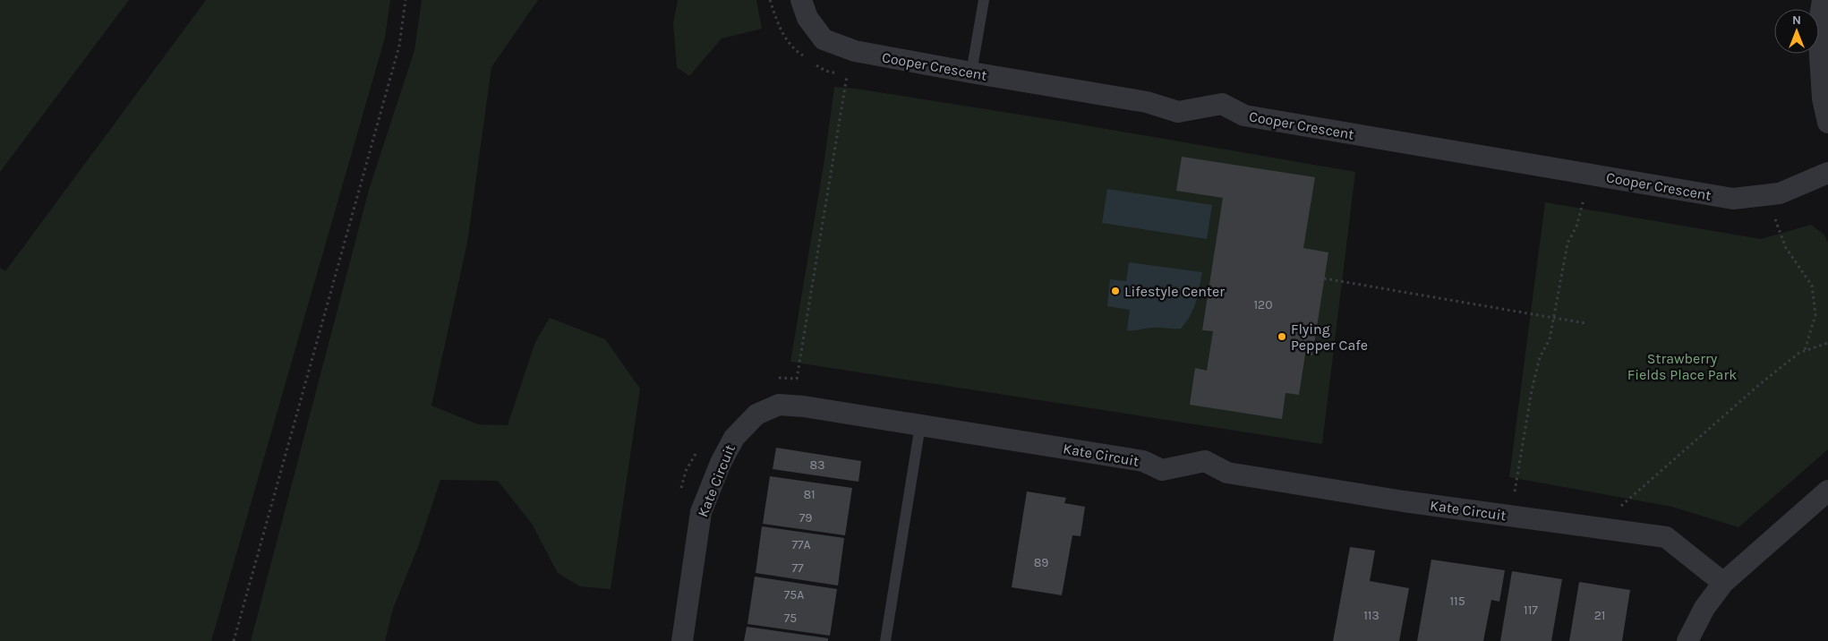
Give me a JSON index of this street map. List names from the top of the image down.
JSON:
{
  "streets": {
    "street": ["Cooper Crescent", "Kate Circuit"]
  },
  "parks": ["Strawberry Fields Place Park"],
  "places": ["Lifestyle Center", "Flying Pepper Cafe"],
  "house_numbers": [
    "120",
    "83",
    "81",
    "79",
    "77A",
    "89",
    "77",
    "75A",
    "115",
    "117",
    "113",
    "21",
    "75"
  ],
  "north": "top"
}
